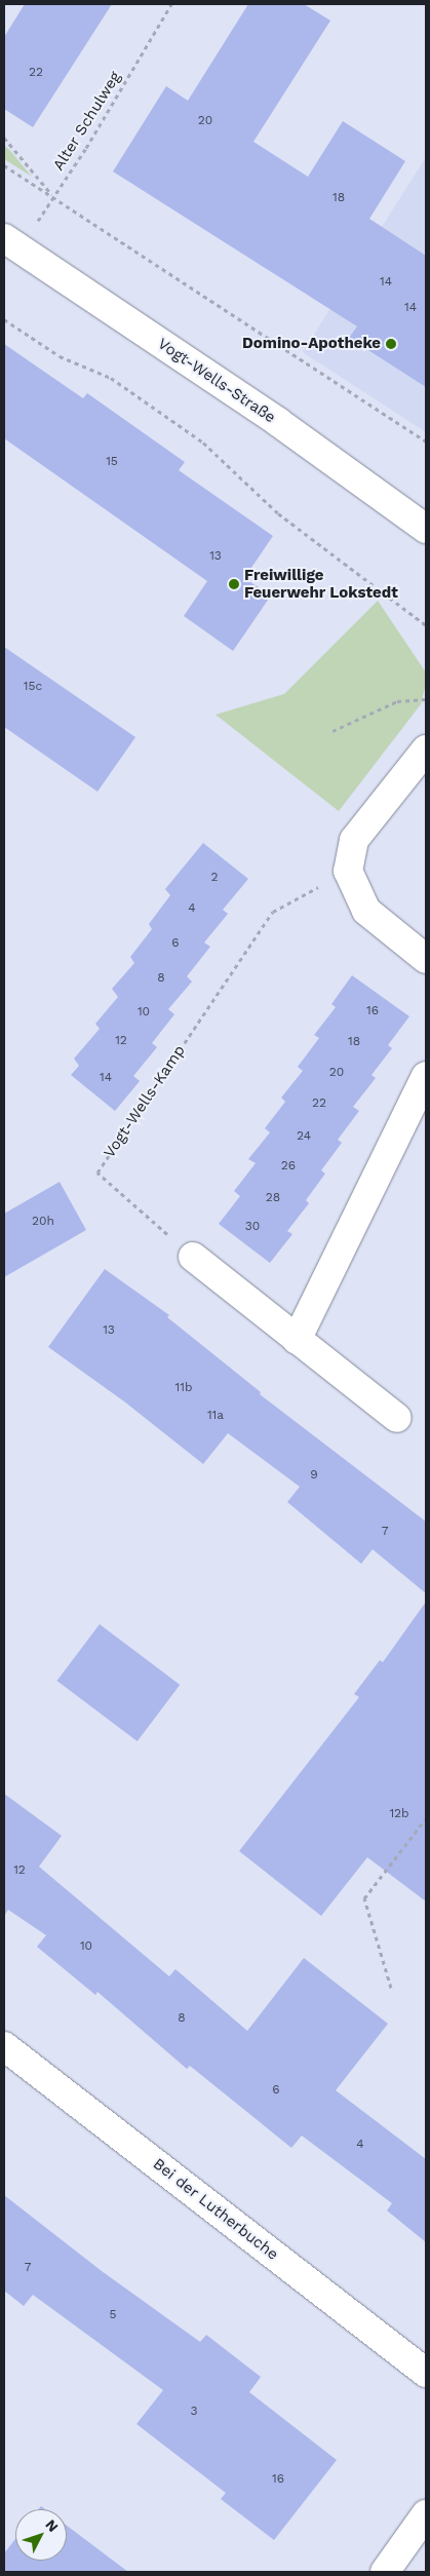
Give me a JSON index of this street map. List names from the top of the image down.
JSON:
{
  "streets": {
    "street": ["Vogt-Wells-Straße", "Bei der Lutherbuche"],
    "path": ["Alter Schulweg", "Vogt-Wells-Kamp"]
  },
  "crossings": [
    ["Alter Schulweg", "Vogt-Wells-Straße"]
  ],
  "places": ["Domino-Apotheke", "Freiwillige Feuerwehr Lokstedt"],
  "house_numbers": [
    "22",
    "20",
    "18",
    "14",
    "14",
    "15",
    "13",
    "15c",
    "2",
    "4",
    "6",
    "8",
    "16",
    "10",
    "12",
    "18",
    "20",
    "14",
    "22",
    "24",
    "26",
    "28",
    "20h",
    "30",
    "13",
    "11b",
    "11a",
    "9",
    "7",
    "12b",
    "12",
    "10",
    "8",
    "6",
    "4",
    "7",
    "5",
    "3",
    "16"
  ],
  "north": "top right"
}
